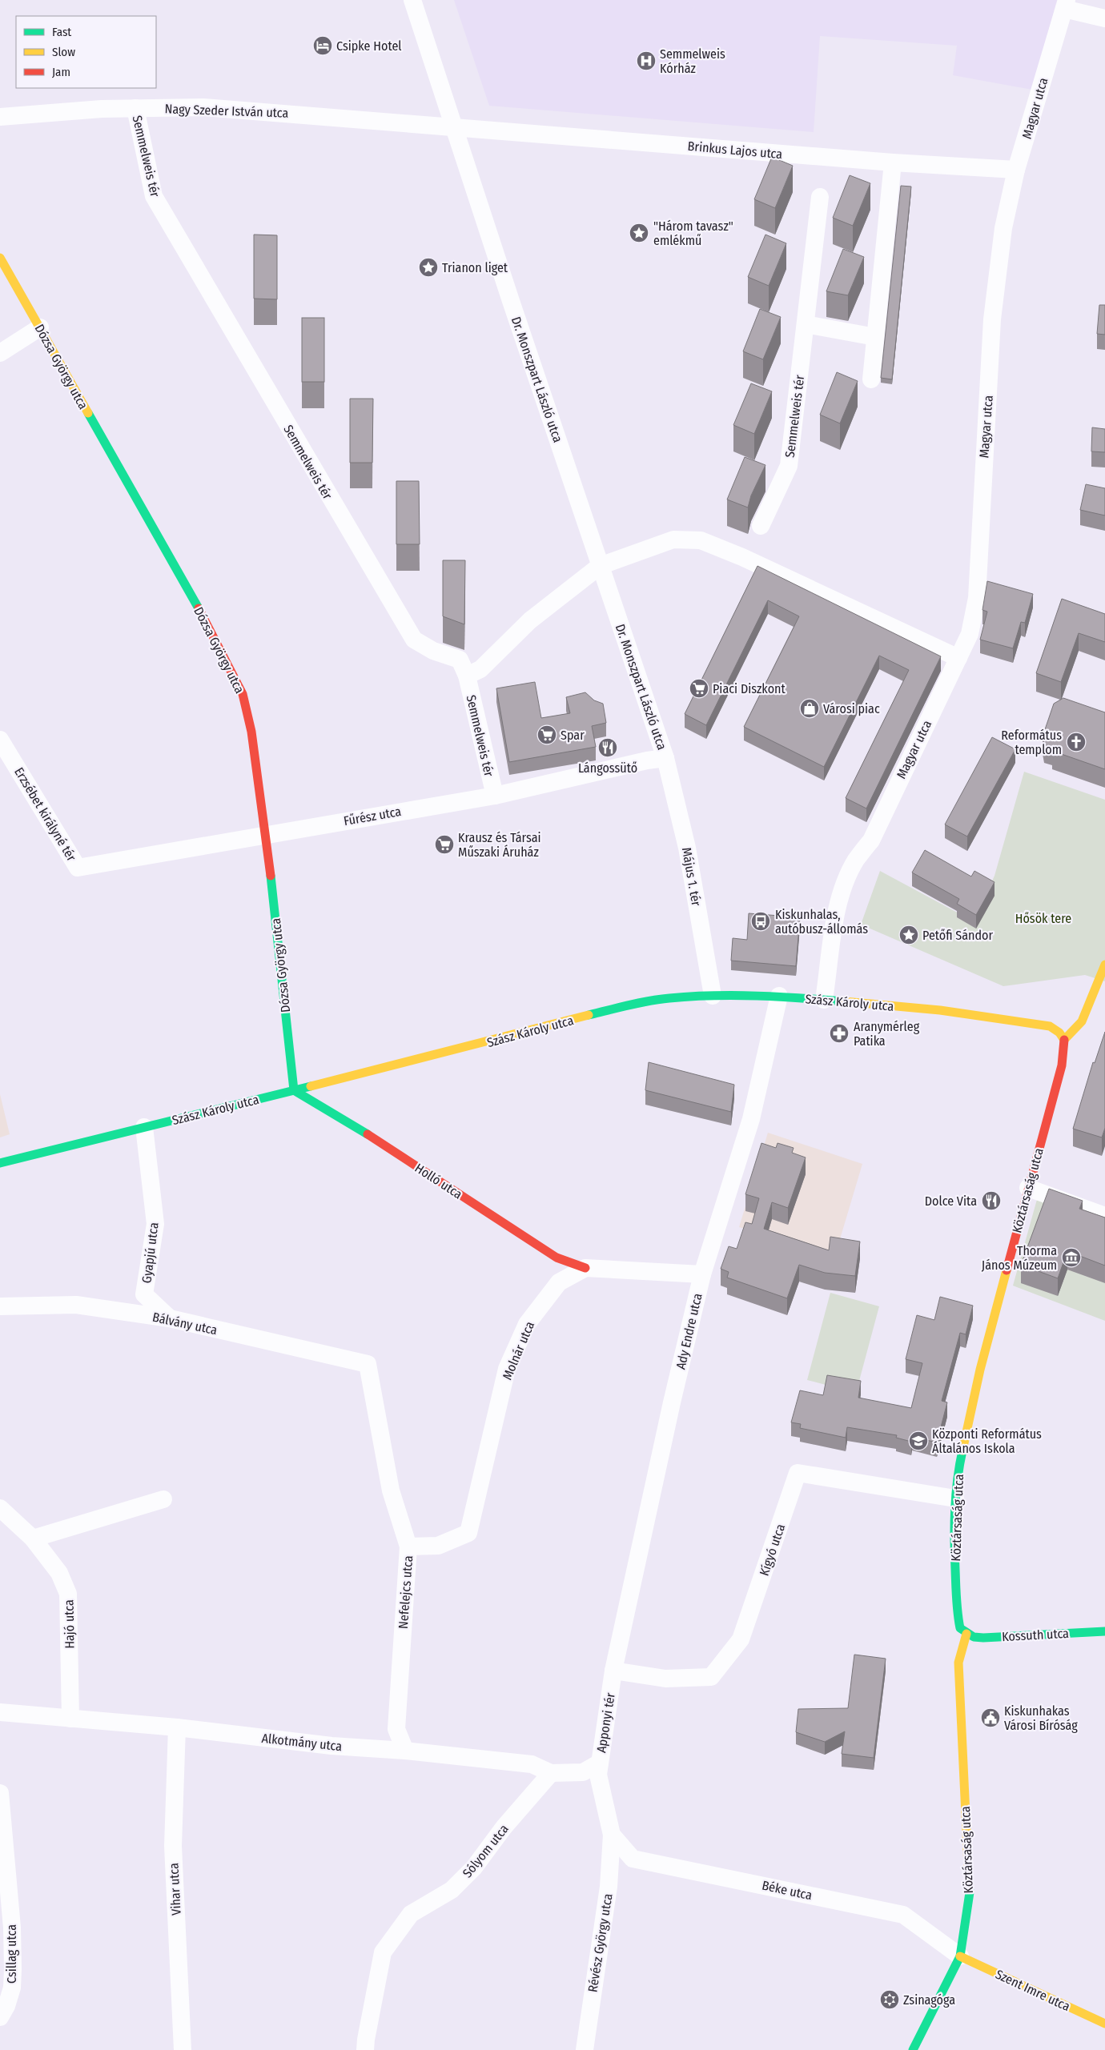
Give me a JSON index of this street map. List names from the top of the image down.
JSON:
{
  "streets": {
    "street": [
      "Magyar utca",
      "Nagy Szeder István utca",
      "Brinkus Lajos utca",
      "Semmelweis tér",
      "Dózsa György utca",
      "Dr. Monszpart László utca",
      "Erzsébet királyné tér",
      "Fűrész utca",
      "Május 1. tér",
      "Szász Károly utca",
      "Holló utca",
      "Köztársaság utca",
      "Gyapjú utca",
      "Bálvány utca",
      "Ady Endre utca",
      "Molnár utca",
      "Kígyó utca",
      "Nefelejcs utca",
      "Hajó utca",
      "Kossuth utca",
      "Apponyi tér",
      "Alkotmány utca",
      "Sólyom utca",
      "Vihar utca",
      "Béke utca",
      "Révész György utca",
      "Csillag utca",
      "Szent Imre utca"
    ]
  },
  "crossings": [
    ["Magyar utca", "Brinkus Lajos utca"],
    ["Magyar utca", "Szász Károly utca"],
    ["Nagy Szeder István utca", "Brinkus Lajos utca"],
    ["Nagy Szeder István utca", "Semmelweis tér"],
    ["Nagy Szeder István utca", "Dr. Monszpart László utca"],
    ["Brinkus Lajos utca", "Dr. Monszpart László utca"],
    ["Semmelweis tér", "Fűrész utca"],
    ["Dózsa György utca", "Fűrész utca"],
    ["Dózsa György utca", "Szász Károly utca"],
    ["Dózsa György utca", "Holló utca"],
    ["Dr. Monszpart László utca", "Fűrész utca"],
    ["Dr. Monszpart László utca", "Május 1. tér"],
    ["Erzsébet királyné tér", "Fűrész utca"],
    ["Fűrész utca", "Május 1. tér"],
    ["Május 1. tér", "Szász Károly utca"],
    ["Szász Károly utca", "Holló utca"],
    ["Szász Károly utca", "Köztársaság utca"],
    ["Szász Károly utca", "Gyapjú utca"],
    ["Szász Károly utca", "Ady Endre utca"],
    ["Holló utca", "Molnár utca"],
    ["Köztársaság utca", "Kígyó utca"],
    ["Köztársaság utca", "Kossuth utca"],
    ["Köztársaság utca", "Béke utca"],
    ["Köztársaság utca", "Szent Imre utca"],
    ["Gyapjú utca", "Bálvány utca"],
    ["Bálvány utca", "Nefelejcs utca"],
    ["Ady Endre utca", "Kígyó utca"],
    ["Ady Endre utca", "Apponyi tér"],
    ["Molnár utca", "Nefelejcs utca"],
    ["Kígyó utca", "Apponyi tér"],
    ["Nefelejcs utca", "Alkotmány utca"],
    ["Hajó utca", "Alkotmány utca"],
    ["Apponyi tér", "Alkotmány utca"],
    ["Alkotmány utca", "Sólyom utca"],
    ["Alkotmány utca", "Vihar utca"],
    ["Béke utca", "Révész György utca"],
    ["Béke utca", "Szent Imre utca"]
  ],
  "parks": ["Hősök tere"],
  "places": {
    "hotel": ["Csipke Hotel"],
    "hospital": ["Semmelweis Kórház"],
    "place": ["\"Három tavasz\" emlékmű", "Trianon liget", "Petőfi Sándor"],
    "supermarket": ["Piaci Diszkont", "Spar", "Krausz és Társai Műszaki Áruház"],
    "shop": ["Városi piac"],
    "church": ["Református templom"],
    "restaurant": ["Lángossütő", "Dolce Vita"],
    "bus stop": ["Kiskunhalas, autóbusz-állomás"],
    "pharmacy": ["Aranymérleg Patika"],
    "museum": ["Thorma János Múzeum"],
    "school or university": ["Központi Református Általános Iskola"],
    "public building": ["Kiskunhakas Városi Bíróság"],
    "synagogue": ["Zsinagóga"]
  },
  "legend": ["Fast", "Slow", "Jam"]
}
